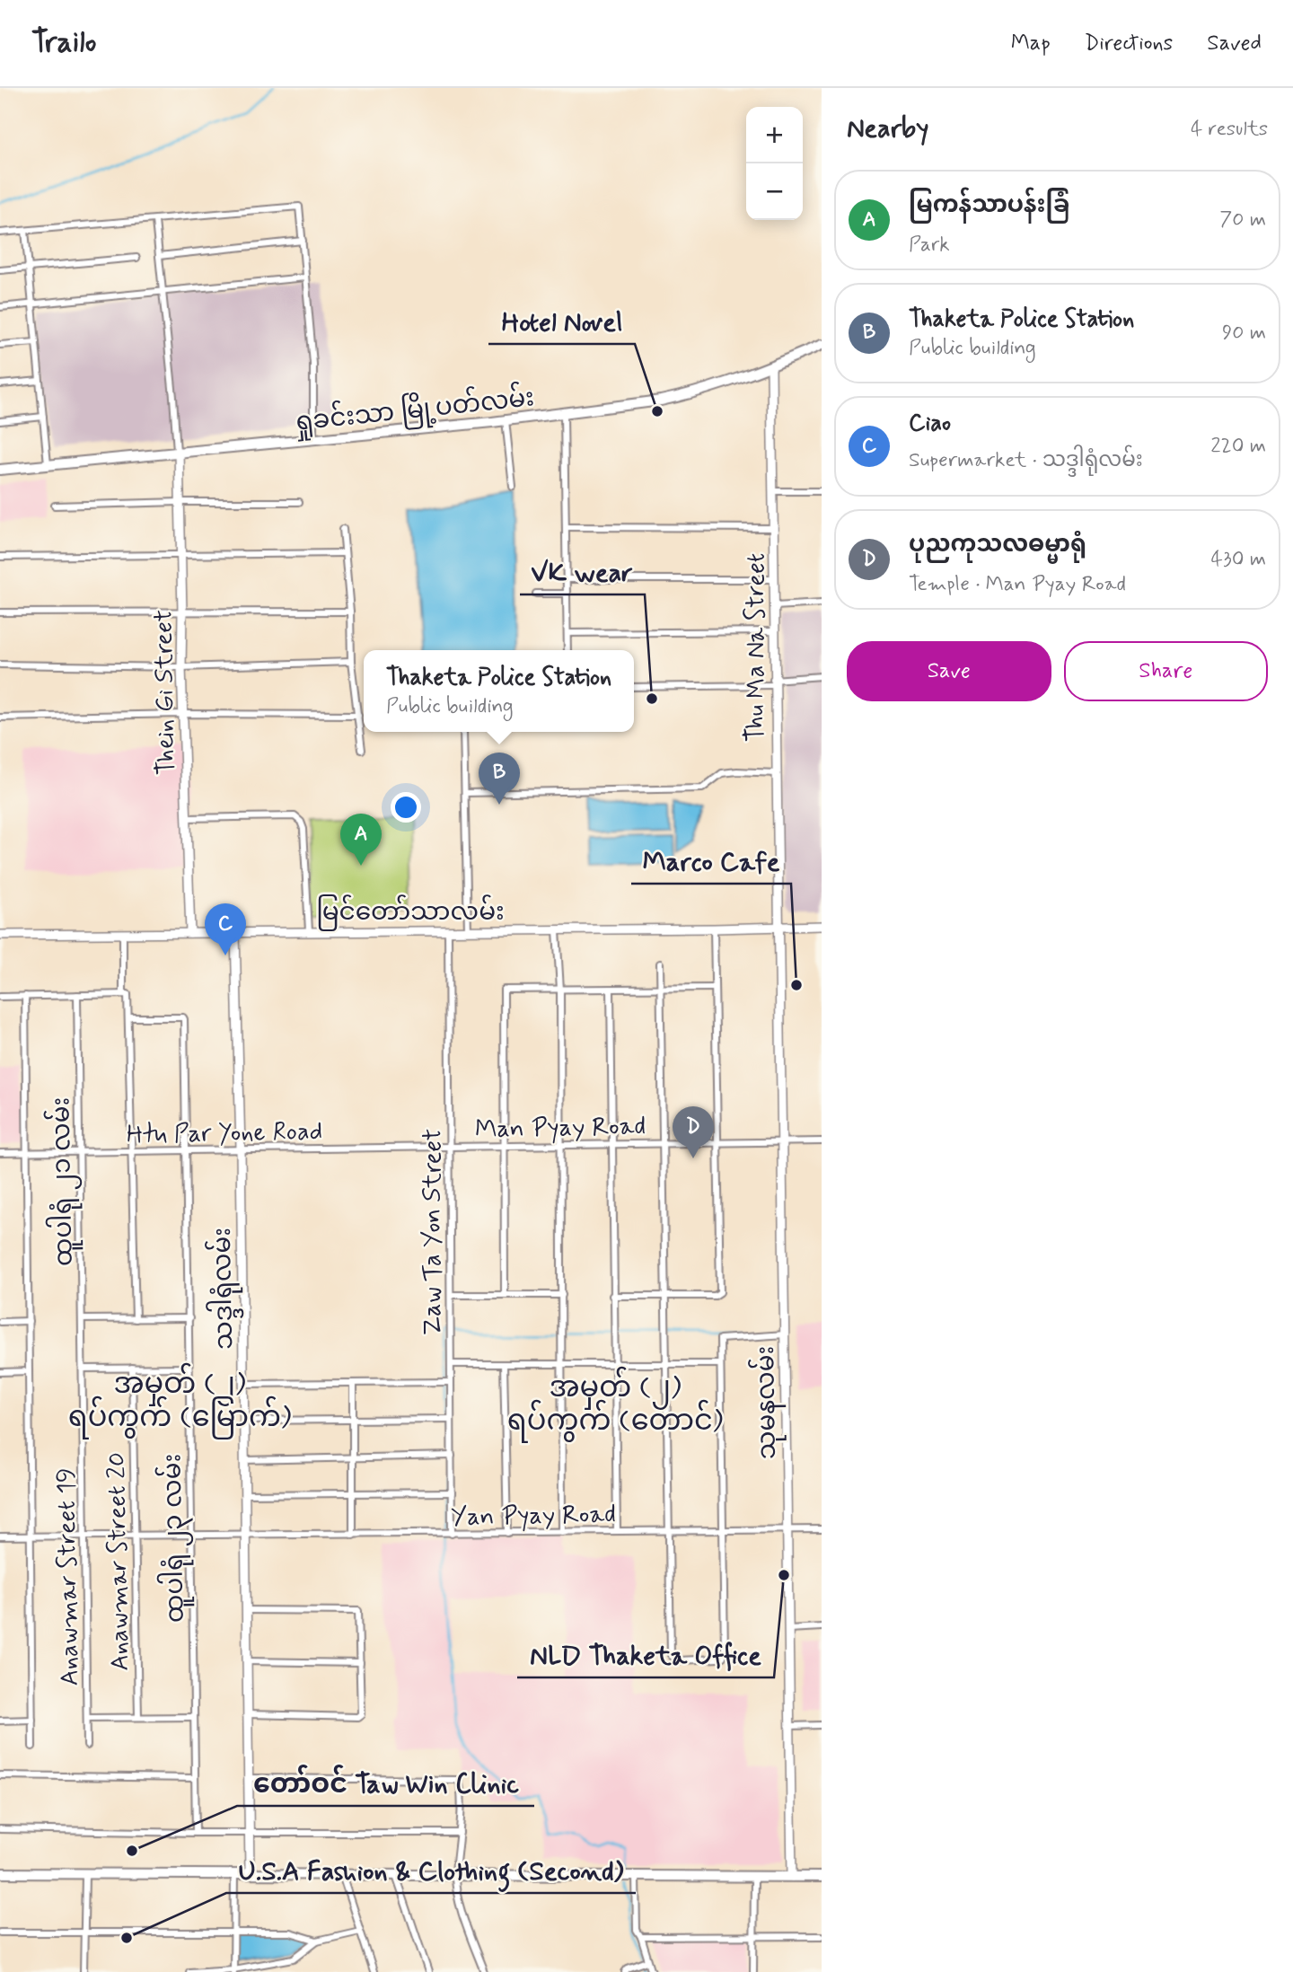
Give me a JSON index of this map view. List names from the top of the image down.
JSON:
{
  "streets": {
    "main road": ["ရှုခင်းသာ မြို့ပတ်လမ်း"],
    "street": [
      "Thu Ma Na Street",
      "Thein Gi Street",
      "မြင်တော်သာလမ်း",
      "Man Pyay Road",
      "Htu Par Yone Road",
      "ထူပါရုံ ၂၁ လမ်း",
      "Zaw Ta Yon Street",
      "သဒ္ဒါရုံလမ်း",
      "သုမနလမ်း",
      "Yan Pyay Road",
      "ထူပါရုံ ၂၃ လမ်း",
      "Anawmar Street 20",
      "Anawmar Street 19"
    ]
  },
  "crossings": [
    ["ရှုခင်းသာ မြို့ပတ်လမ်း", "Thu Ma Na Street"],
    ["ရှုခင်းသာ မြို့ပတ်လမ်း", "Thein Gi Street"],
    ["Thu Ma Na Street", "မြင်တော်သာလမ်း"],
    ["Thu Ma Na Street", "သုမနလမ်း"],
    ["Thein Gi Street", "မြင်တော်သာလမ်း"],
    ["မြင်တော်သာလမ်း", "Zaw Ta Yon Street"],
    ["မြင်တော်သာလမ်း", "သဒ္ဒါရုံလမ်း"],
    ["မြင်တော်သာလမ်း", "သုမနလမ်း"],
    ["Man Pyay Road", "Htu Par Yone Road"],
    ["Man Pyay Road", "Zaw Ta Yon Street"],
    ["Man Pyay Road", "သုမနလမ်း"],
    ["Htu Par Yone Road", "ထူပါရုံ ၂၁ လမ်း"],
    ["Htu Par Yone Road", "Zaw Ta Yon Street"],
    ["Htu Par Yone Road", "သဒ္ဒါရုံလမ်း"],
    ["Htu Par Yone Road", "ထူပါရုံ ၂၃ လမ်း"],
    ["ထူပါရုံ ၂၁ လမ်း", "Anawmar Street 19"],
    ["Zaw Ta Yon Street", "Yan Pyay Road"],
    ["သဒ္ဒါရုံလမ်း", "Yan Pyay Road"],
    ["သုမနလမ်း", "Yan Pyay Road"],
    ["Yan Pyay Road", "ထူပါရုံ ၂၃ လမ်း"],
    ["Yan Pyay Road", "Anawmar Street 20"],
    ["Yan Pyay Road", "Anawmar Street 19"]
  ],
  "districts": ["အမှတ် (၂) ရပ်ကွက် (မြောက်)", "အမှတ် (၂) ရပ်ကွက် (တောင်)"],
  "places": [
    "Hotel Novel",
    "VK wear",
    "Marco Cafe",
    "NLD Thaketa Office",
    "တော်ဝင် Taw Win Clinic",
    "U.S.A Fashion & Clothing (Second)"
  ],
  "page": {
    "header": "Trailo",
    "nav": ["Map", "Directions", "Saved"],
    "heading": ["Nearby", "4 results"],
    "map_buttons": ["+", "−"],
    "list": [
      {
        "mark": "A",
        "name": "မြကန်သာပန်းခြံ",
        "note": "Park",
        "value": "70 m"
      },
      {
        "mark": "B",
        "name": "Thaketa Police Station",
        "note": "Public building",
        "value": "90 m"
      },
      {
        "mark": "C",
        "name": "Ciao",
        "note": "Supermarket · သဒ္ဒါရုံလမ်း",
        "value": "220 m"
      },
      {
        "mark": "D",
        "name": "ပုညကုသလဓမ္မာရုံ",
        "note": "Temple · Man Pyay Road",
        "value": "430 m"
      }
    ],
    "buttons": ["Save", "Share"],
    "popup": ["Thaketa Police Station", "Public building"],
    "pins": [
      "B",
      "A",
      "C",
      "D"
    ]
  }
}
